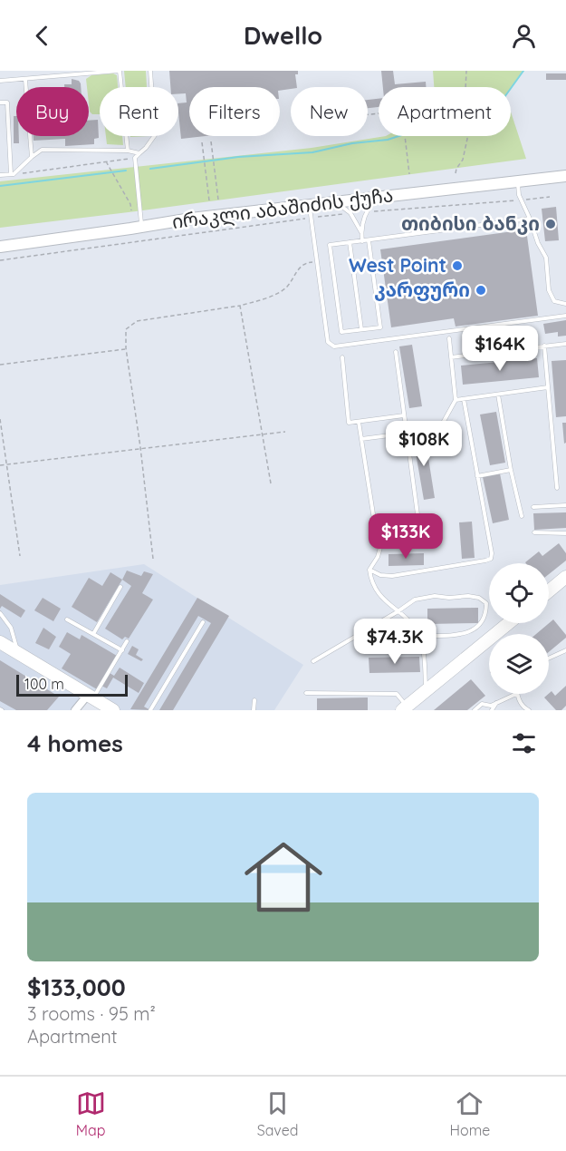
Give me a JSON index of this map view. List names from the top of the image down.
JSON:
{
  "streets": {
    "main road": ["ირაკლი აბაშიძის ქუჩა"]
  },
  "places": ["თიბისი ბანკი", "West Point", "კარფური"],
  "scale_bar": "100 m",
  "page": {
    "header": "Dwello",
    "chip": [
      "Buy",
      "Rent",
      "Filters",
      "New",
      "Apartment"
    ],
    "price": [
      "$164K",
      "$108K",
      "$133K",
      "$74.3K"
    ],
    "scale": "100 m",
    "heading": "4 homes",
    "list": [
      {
        "name": "$133,000",
        "note": "3 rooms · 95 m² · Apartment"
      }
    ],
    "tabs": ["Map", "Saved", "Home"]
  }
}
